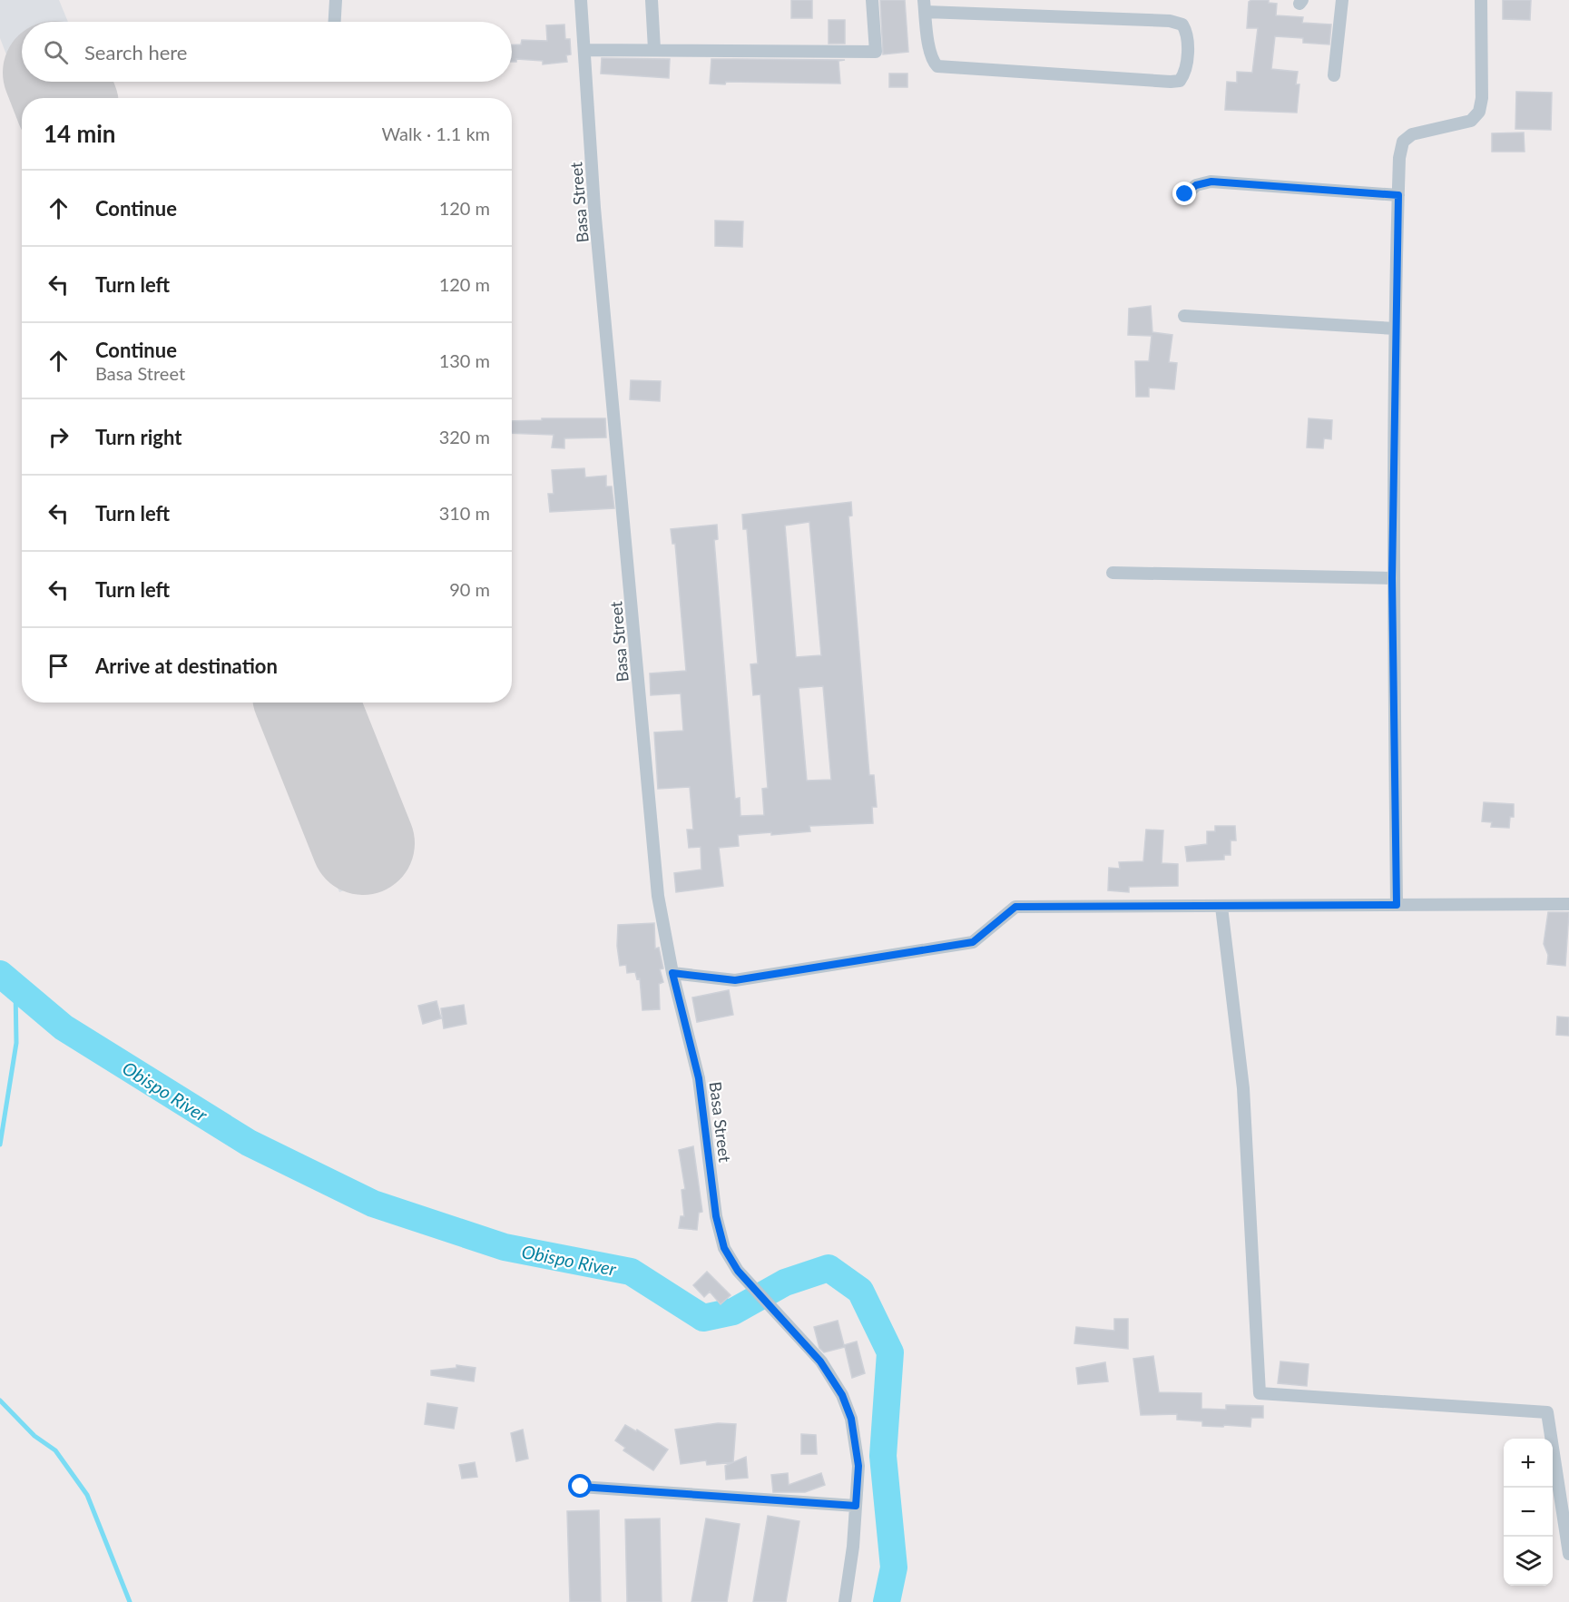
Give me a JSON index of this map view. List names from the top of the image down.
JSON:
{
  "streets": {
    "street": ["Basa Street"]
  },
  "water": ["Obispo River"],
  "page": {
    "search": "Search here",
    "heading": ["14 min", "Walk · 1.1 km"],
    "list": [
      ["Continue", "120 m"],
      ["Turn left", "120 m"],
      ["Continue", "Basa Street", "130 m"],
      ["Turn right", "320 m"],
      ["Turn left", "310 m"],
      ["Turn left", "90 m"],
      "Arrive at destination"
    ],
    "map_buttons": ["+", "−"]
  }
}
